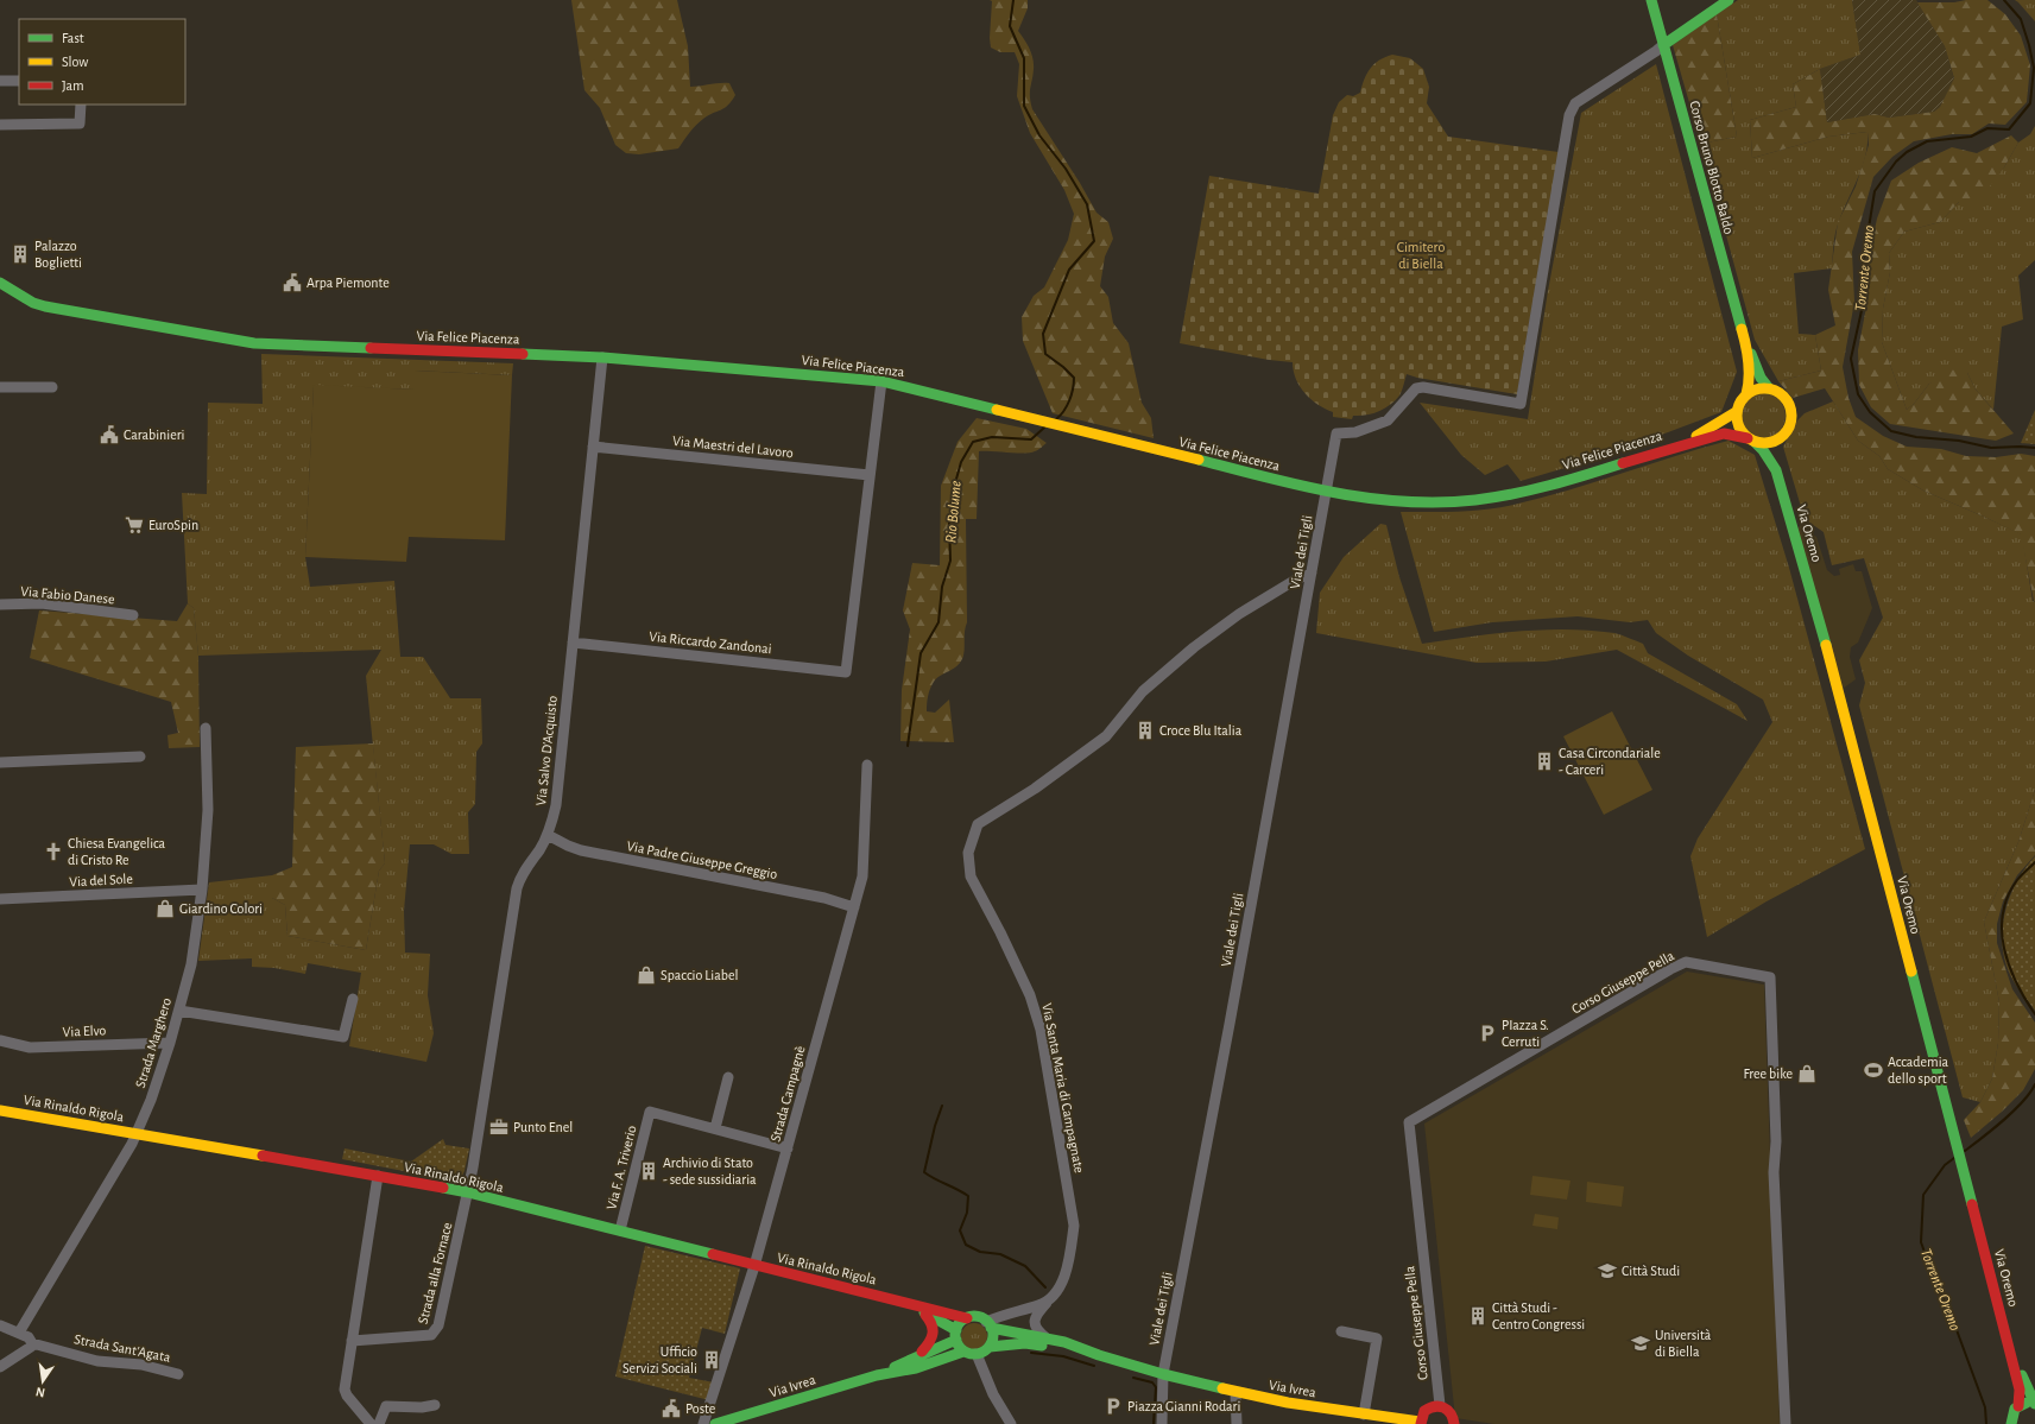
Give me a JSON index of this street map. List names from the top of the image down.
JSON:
{
  "streets": {
    "street": [
      "Corso Bruno Blotto Baldo",
      "Via Felice Piacenza",
      "Via Maestri del Lavoro",
      "Via Oremo",
      "Viale dei Tigli",
      "Via Fabio Danese",
      "Via Riccardo Zandonai",
      "Via Salvo D'Acquisto",
      "Via Padre Giuseppe Greggio",
      "Via del Sole",
      "Corso Giuseppe Pella",
      "Via Elvo",
      "Strada Marghero",
      "Via Santa Maria di Campagnate",
      "Strada Campagnè",
      "Via Rinaldo Rigola",
      "Via F. A. Triverio",
      "Strada alla Fornace",
      "Strada Sant'Agata",
      "Via Ivrea"
    ]
  },
  "crossings": [
    ["Corso Bruno Blotto Baldo", "Via Felice Piacenza"],
    ["Corso Bruno Blotto Baldo", "Via Oremo"],
    ["Corso Bruno Blotto Baldo", "Viale dei Tigli"],
    ["Via Felice Piacenza", "Via Oremo"],
    ["Via Felice Piacenza", "Viale dei Tigli"],
    ["Via Felice Piacenza", "Via Salvo D'Acquisto"],
    ["Via Maestri del Lavoro", "Via Riccardo Zandonai"],
    ["Via Maestri del Lavoro", "Via Salvo D'Acquisto"],
    ["Viale dei Tigli", "Via Santa Maria di Campagnate"],
    ["Viale dei Tigli", "Via Ivrea"],
    ["Via Riccardo Zandonai", "Via Salvo D'Acquisto"],
    ["Via Salvo D'Acquisto", "Via Padre Giuseppe Greggio"],
    ["Via Salvo D'Acquisto", "Via Rinaldo Rigola"],
    ["Via Salvo D'Acquisto", "Strada alla Fornace"],
    ["Via Padre Giuseppe Greggio", "Strada Campagnè"],
    ["Via del Sole", "Strada Marghero"],
    ["Via Elvo", "Strada Marghero"],
    ["Strada Marghero", "Via Rinaldo Rigola"],
    ["Via Santa Maria di Campagnate", "Via Ivrea"],
    ["Strada Campagnè", "Via Rinaldo Rigola"],
    ["Via Rinaldo Rigola", "Via F. A. Triverio"],
    ["Via Rinaldo Rigola", "Strada alla Fornace"],
    ["Via Rinaldo Rigola", "Via Ivrea"]
  ],
  "water": ["Torrente Oremo", "Rio Bolume"],
  "parks": ["Cimitero di Biella"],
  "places": {
    "building": [
      "Palazzo Boglietti",
      "Croce Blu Italia",
      "Casa Circondariale - Carceri",
      "Archivio di Stato - sede sussidiaria",
      "Città Studi - Centro Congressi",
      "Ufficio Servizi Sociali"
    ],
    "public building": ["Arpa Piemonte", "Carabinieri", "Poste"],
    "supermarket": ["EuroSpin"],
    "church": ["Chiesa Evangelica di Cristo Re"],
    "shop": ["Giardino Colori", "Spaccio Liabel", "Free bike"],
    "parking": ["PIazza S. Cerruti", "Piazza Gianni Rodari"],
    "sports": ["Accademia dello sport"],
    "office": ["Punto Enel"],
    "school or university": ["Città Studi", "Università di Biella"]
  },
  "legend": ["Fast", "Slow", "Jam"],
  "north": "bottom"
}
